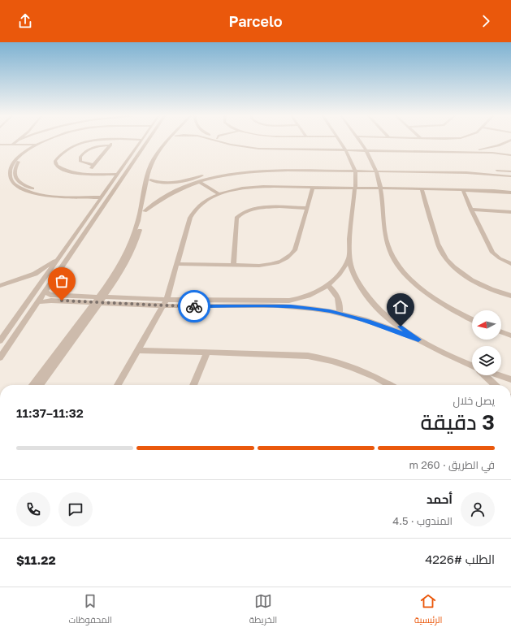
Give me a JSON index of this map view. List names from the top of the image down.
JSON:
{
  "north": "left",
  "page": {
    "header": "Parcelo",
    "heading": ["3 دقيقة", "يصل خلال", "11:32–11:37"],
    "panel": [
      "أحمد",
      "المندوب · 4.5",
      "الطلب #4226",
      "$11.22"
    ],
    "bar": "في الطريق · 260 m",
    "tabs": ["الرئيسية", "الخريطة", "المحفوظات"]
  }
}
